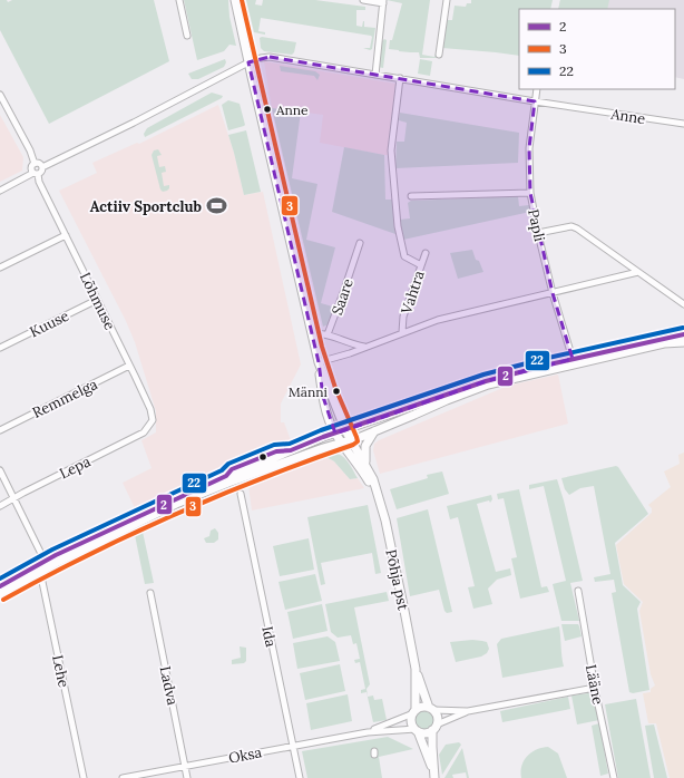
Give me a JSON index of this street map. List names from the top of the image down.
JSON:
{
  "streets": {
    "main road": ["Põhja pst"],
    "street": [
      "Anne",
      "Papli",
      "Vahtra",
      "Saare",
      "Lõhmuse",
      "Kuuse",
      "Remmelga",
      "Lepa",
      "Ida",
      "Lehe",
      "Lääne",
      "Ladva",
      "Oksa"
    ]
  },
  "crossings": [
    ["Anne", "Papli"],
    ["Anne", "Lõhmuse"],
    ["Lõhmuse", "Kuuse"],
    ["Lõhmuse", "Remmelga"],
    ["Lõhmuse", "Lepa"],
    ["Põhja pst", "Oksa"],
    ["Ida", "Oksa"],
    ["Ladva", "Oksa"]
  ],
  "places": {
    "other": ["Anne", "Männi"],
    "sports": ["Actiiv Sportclub"]
  },
  "lines": ["transit line 3", "transit line 22", "transit line 2"],
  "legend": ["2", "3", "22"]
}
